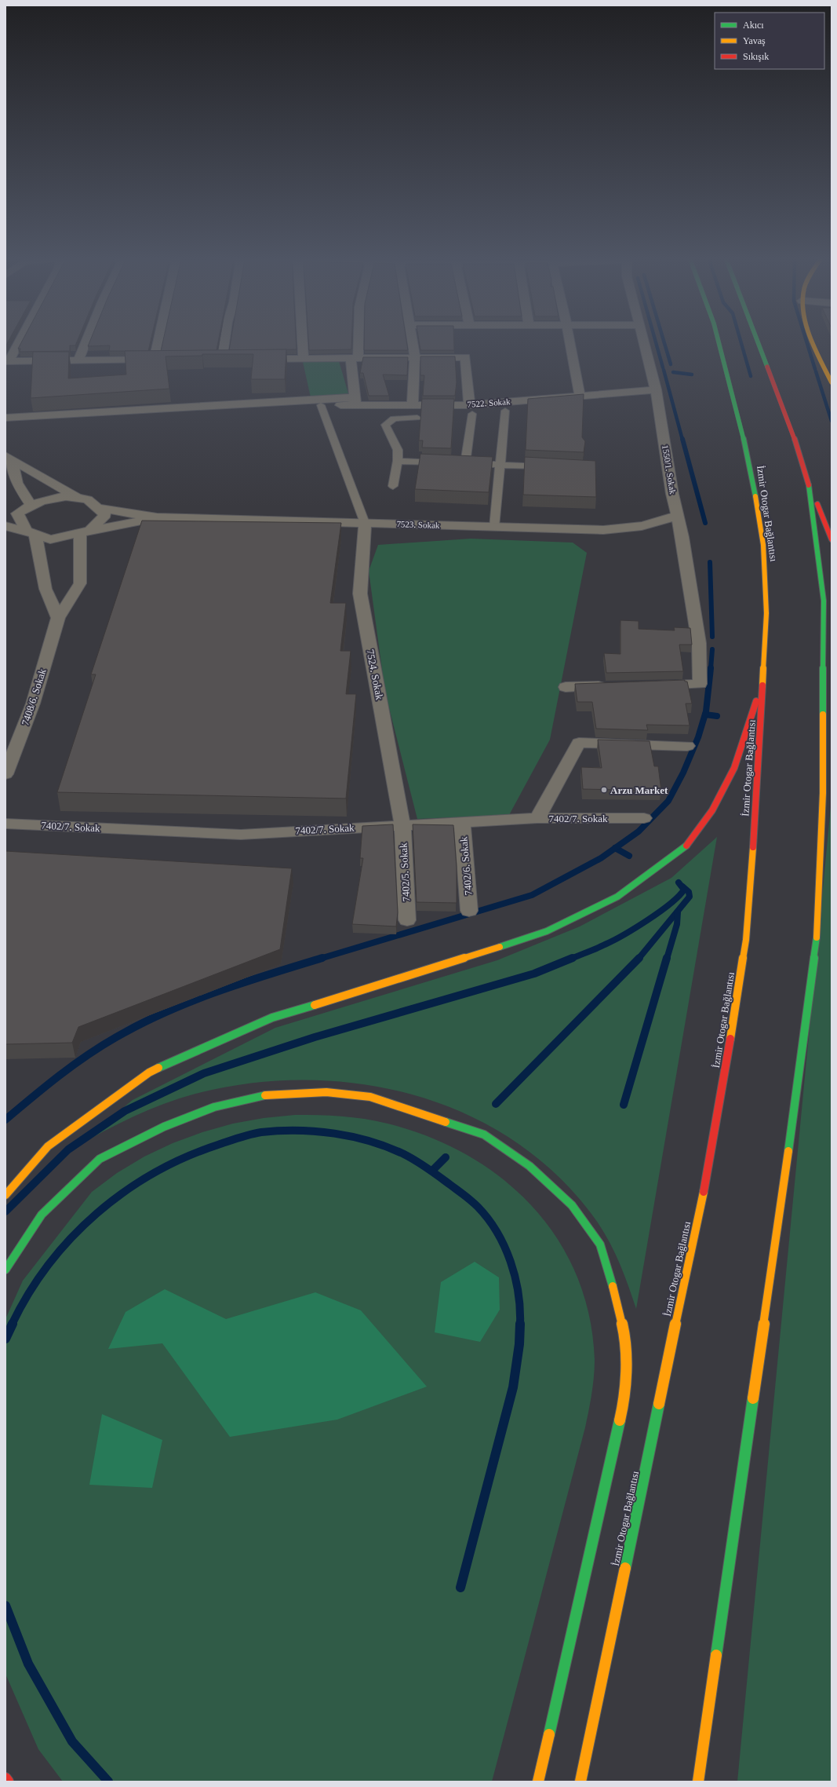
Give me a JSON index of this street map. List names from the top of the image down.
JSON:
{
  "streets": {
    "main road": ["İzmir Otogar Bağlantısı"],
    "street": [
      "7522. Sokak",
      "1550/1. Sokak",
      "7523. Sokak",
      "7524. Sokak",
      "7408/6. Sokak",
      "7402/7. Sokak",
      "7402/6. Sokak",
      "7402/5. Sokak"
    ]
  },
  "crossings": [
    ["7522. Sokak", "1550/1. Sokak"],
    ["1550/1. Sokak", "7523. Sokak"],
    ["7523. Sokak", "7524. Sokak"],
    ["7524. Sokak", "7402/7. Sokak"],
    ["7524. Sokak", "7402/5. Sokak"],
    ["7402/7. Sokak", "7402/6. Sokak"],
    ["7402/7. Sokak", "7402/5. Sokak"]
  ],
  "places": ["Arzu Market"],
  "legend": ["Akıcı", "Yavaş", "Sıkışık"]
}
